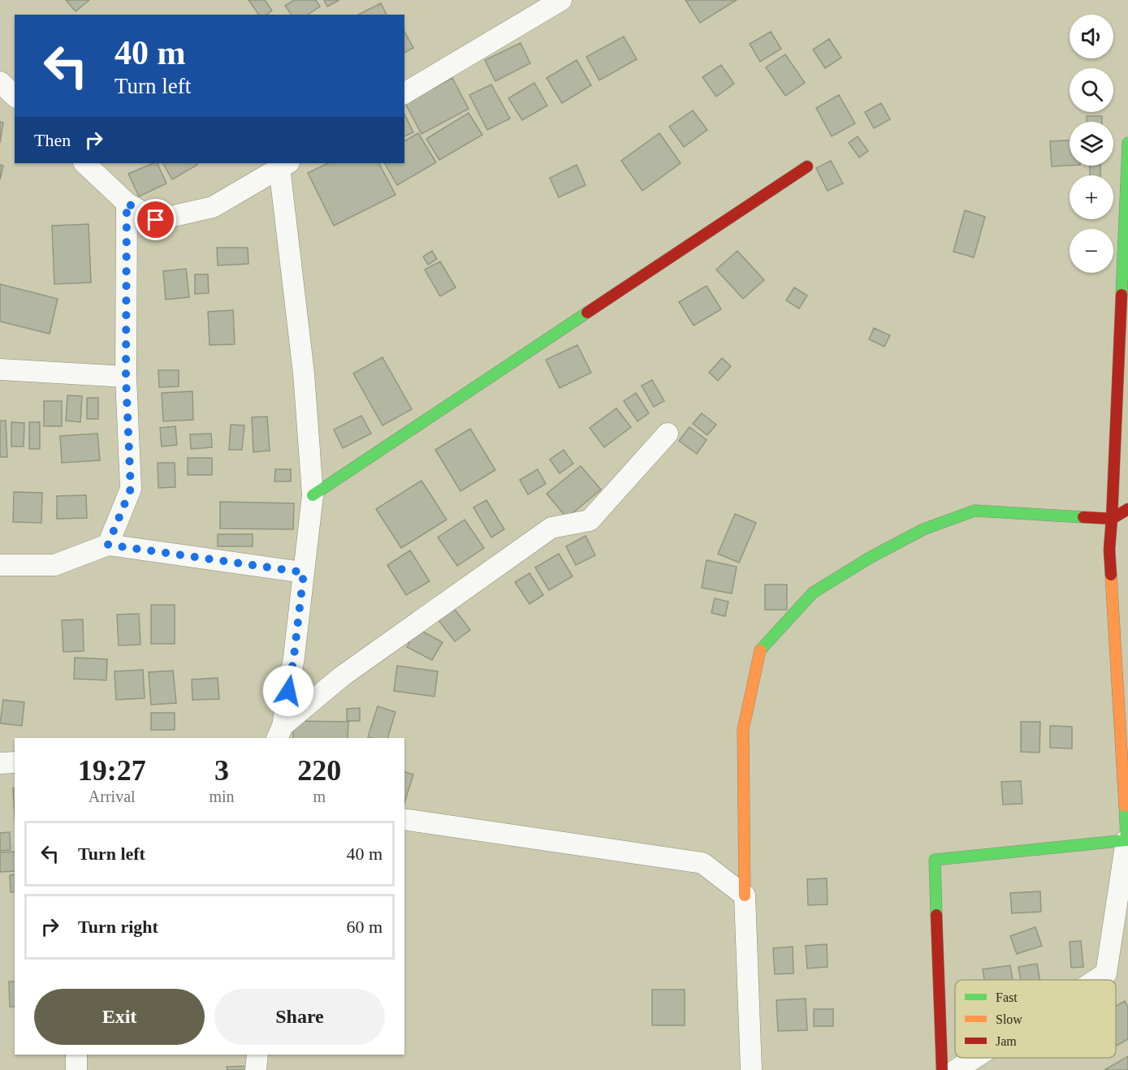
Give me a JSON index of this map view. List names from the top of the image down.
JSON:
{
  "legend": ["Fast", "Slow", "Jam"],
  "page": {
    "map_buttons": ["+", "−"],
    "turn": ["40 m", "Turn left"],
    "then": "Then",
    "eta": [
      "19:27",
      "Arrival",
      "3",
      "min",
      "220",
      "m"
    ],
    "list": [
      {
        "name": "Turn left",
        "value": "40 m"
      },
      {
        "name": "Turn right",
        "value": "60 m"
      }
    ],
    "buttons": ["Exit", "Share"]
  }
}
